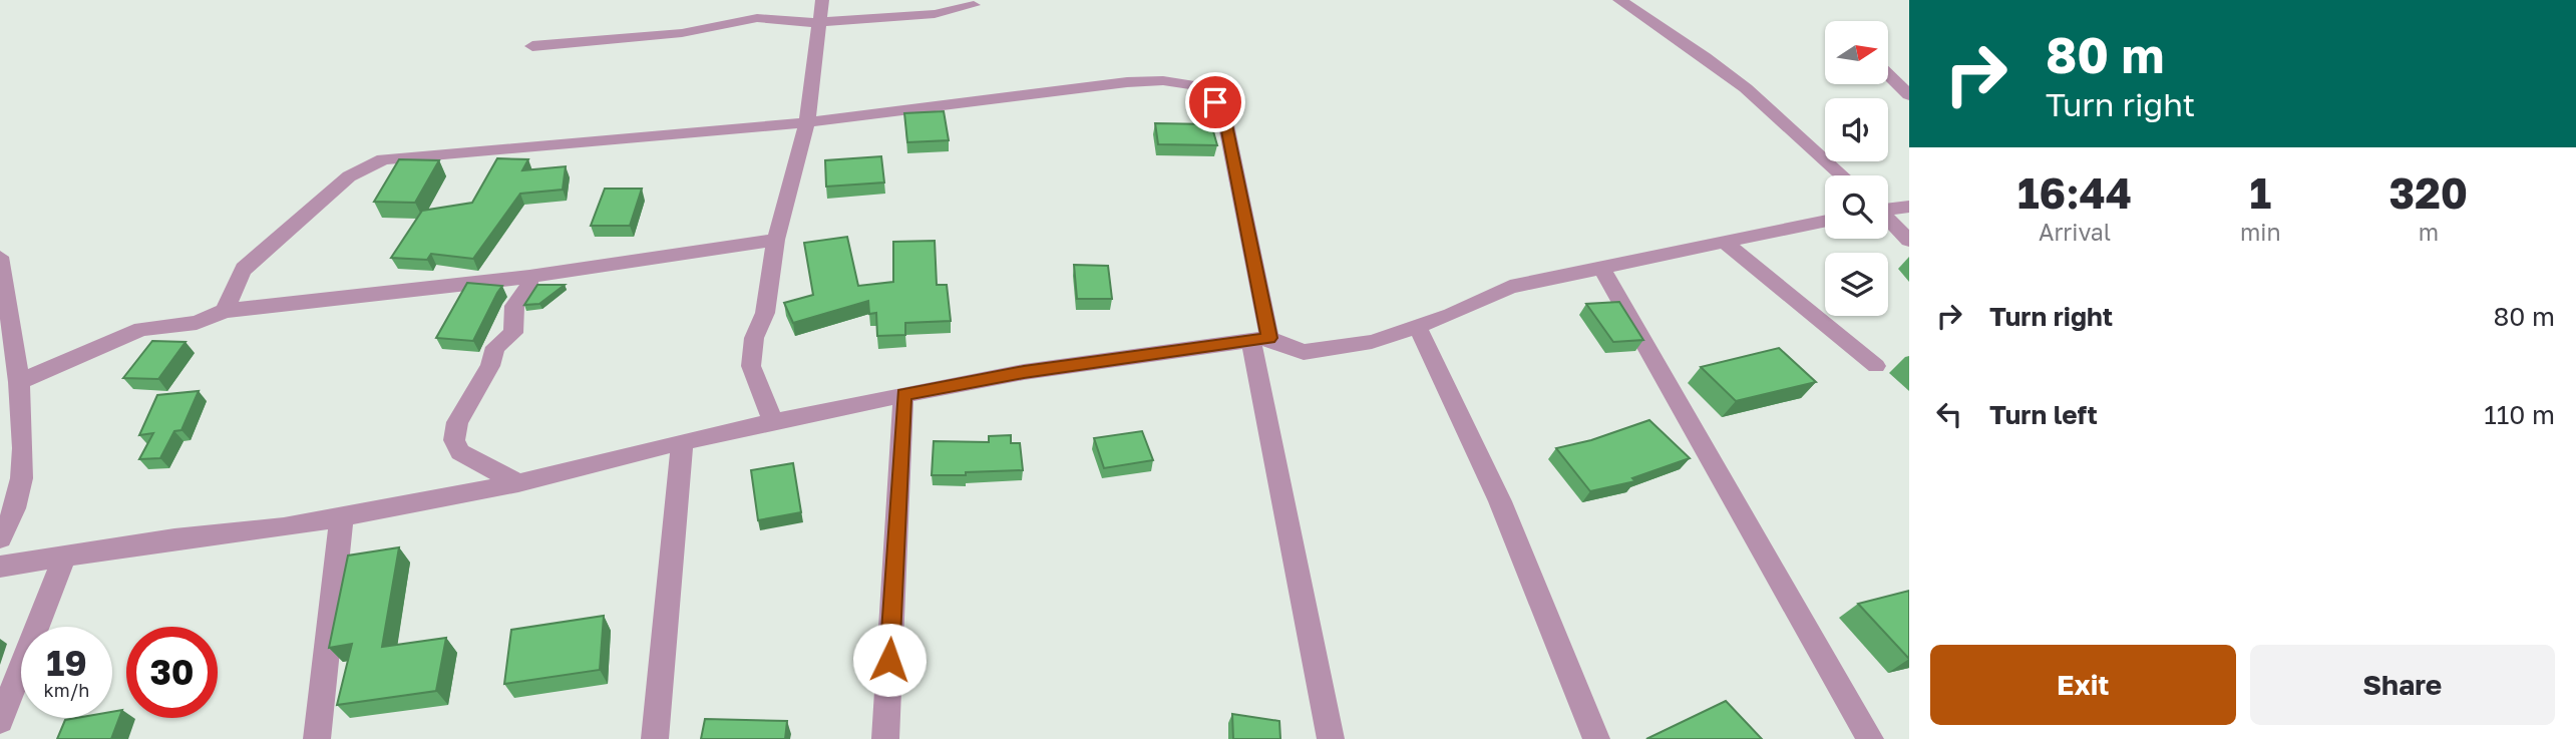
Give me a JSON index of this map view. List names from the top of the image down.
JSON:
{
  "north": "right",
  "page": {
    "turn": ["80 m", "Turn right"],
    "eta": [
      "16:44",
      "Arrival",
      "1",
      "min",
      "320",
      "m"
    ],
    "list": [
      {
        "name": "Turn right",
        "value": "80 m"
      },
      {
        "name": "Turn left",
        "value": "110 m"
      }
    ],
    "speed": "19 km/h",
    "limit": "30",
    "buttons": ["Exit", "Share"]
  }
}
